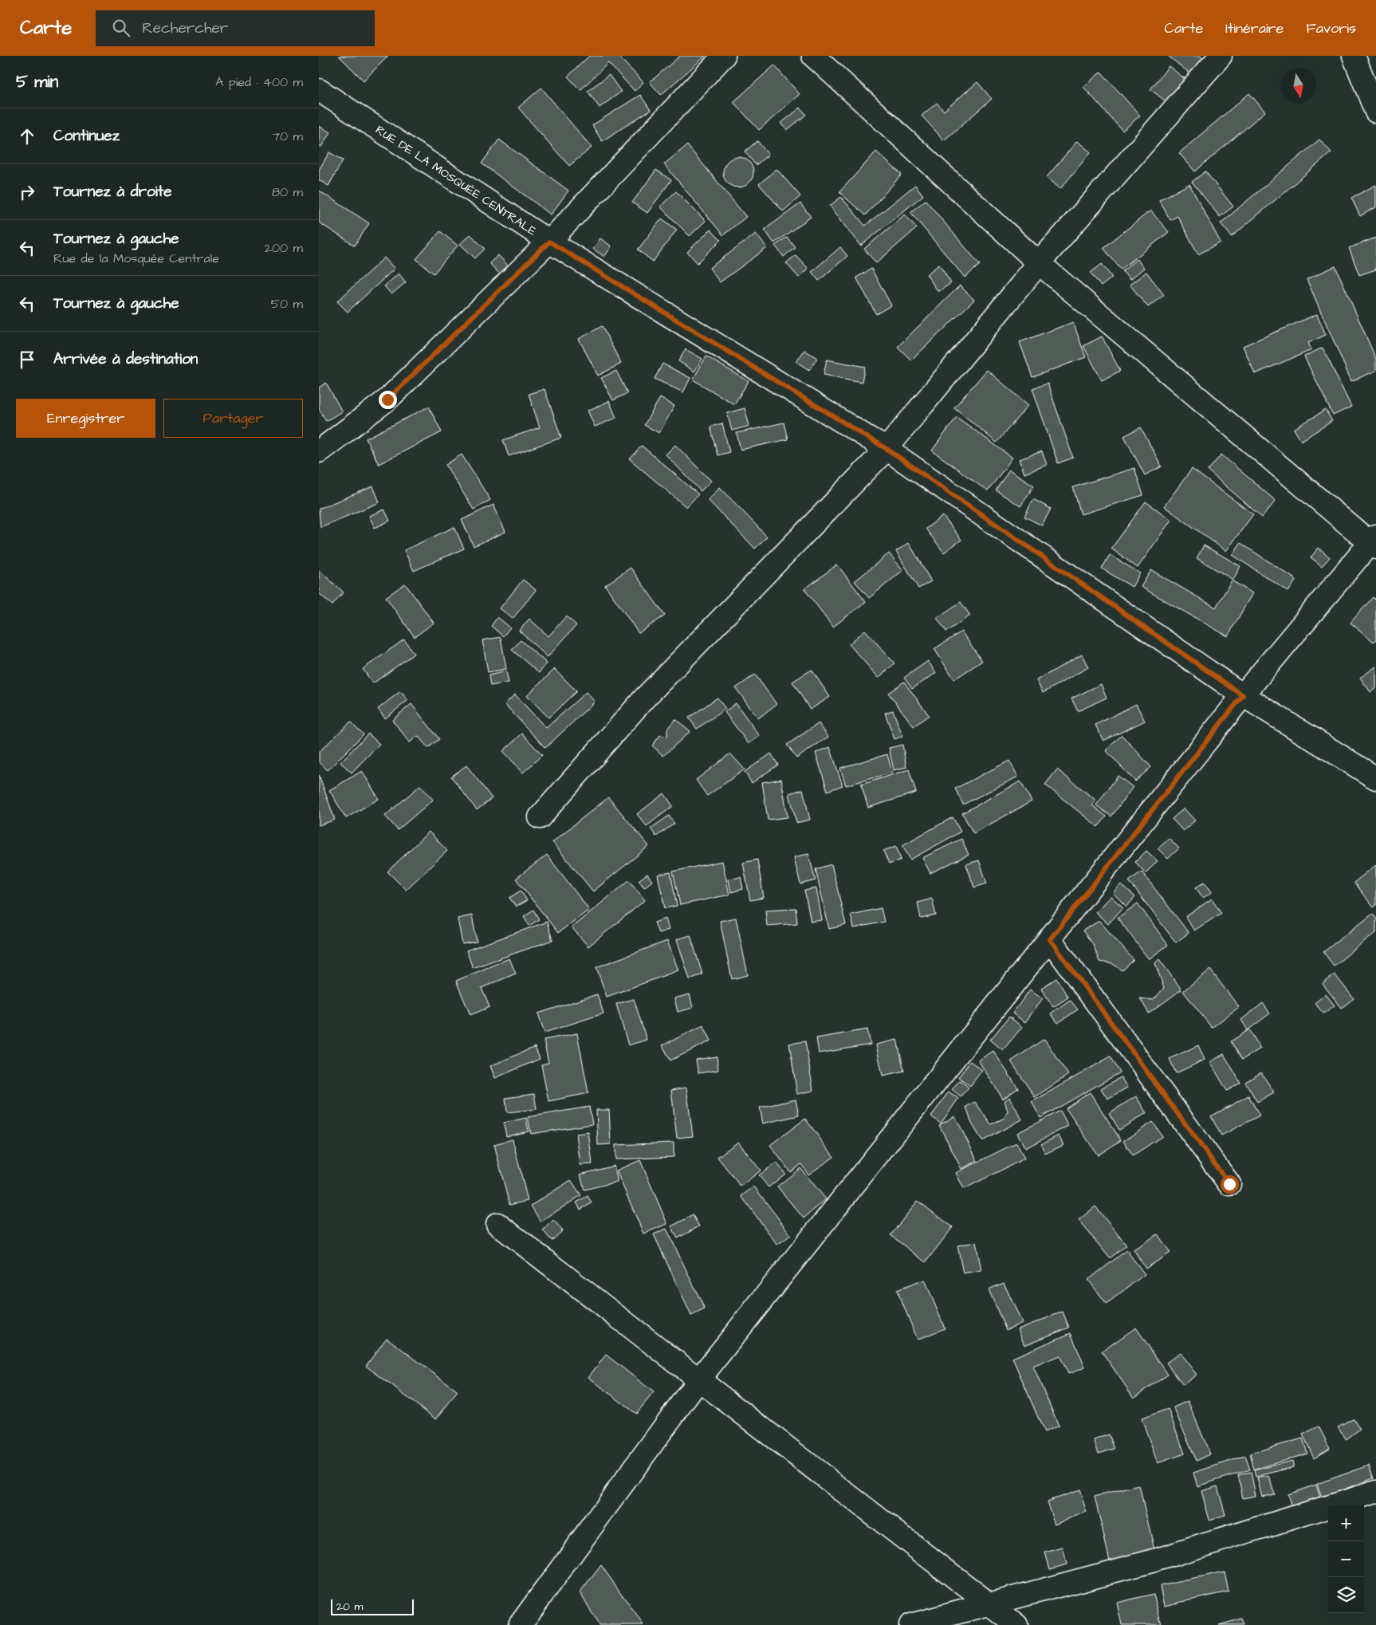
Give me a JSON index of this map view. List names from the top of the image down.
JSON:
{
  "streets": {
    "street": ["RUE DE LA MOSQUÉE CENTRALE"]
  },
  "scale_bar": "20 m",
  "north": "bottom",
  "page": {
    "header": "Carte",
    "search": "Rechercher",
    "nav": ["Carte", "Itinéraire", "Favoris"],
    "heading": ["5 min", "À pied · 400 m"],
    "list": [
      ["Continuez", "70 m"],
      ["Tournez à droite", "80 m"],
      ["Tournez à gauche", "Rue de la Mosquée Centrale", "200 m"],
      ["Tournez à gauche", "50 m"],
      "Arrivée à destination"
    ],
    "buttons": ["Enregistrer", "Partager"],
    "map_buttons": ["+", "−"],
    "scale": "20 m"
  }
}
